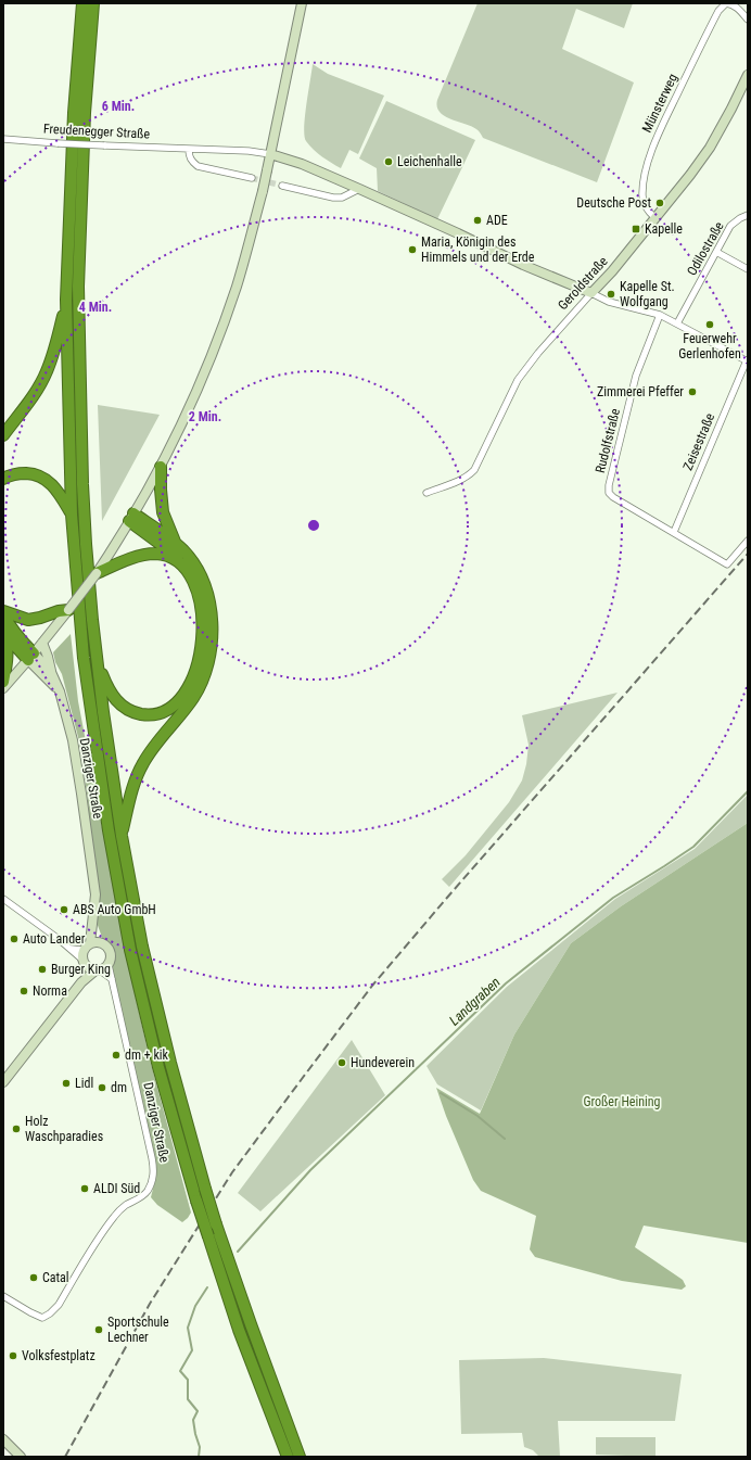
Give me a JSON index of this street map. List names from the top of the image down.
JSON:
{
  "streets": {
    "street": [
      "Münsterweg",
      "Freudenegger Straße",
      "Odilostraße",
      "Geroldstraße",
      "Rudolfstraße",
      "Zeisestraße",
      "Danziger Straße"
    ]
  },
  "crossings": [
    ["Münsterweg", "Geroldstraße"],
    ["Freudenegger Straße", "Geroldstraße"],
    ["Rudolfstraße", "Zeisestraße"]
  ],
  "water": ["Landgraben"],
  "parks": ["Großer Heining"],
  "places": {
    "other": [
      "Leichenhalle",
      "Deutsche Post",
      "ADE",
      "Maria, Königin des Himmels und der Erde",
      "Kapelle St. Wolfgang",
      "Feuerwehr Gerlenhofen",
      "Zimmerei Pfeffer",
      "ABS Auto GmbH",
      "Auto Lander",
      "Burger King",
      "Norma",
      "dm + kik",
      "Hundeverein",
      "Lidl",
      "dm",
      "Holz Waschparadies",
      "ALDI Süd",
      "Catal",
      "Sportschule Lechner",
      "Volksfestplatz"
    ],
    "transit": ["Kapelle"]
  },
  "rings": ["6 Min.", "4 Min.", "2 Min."]
}
